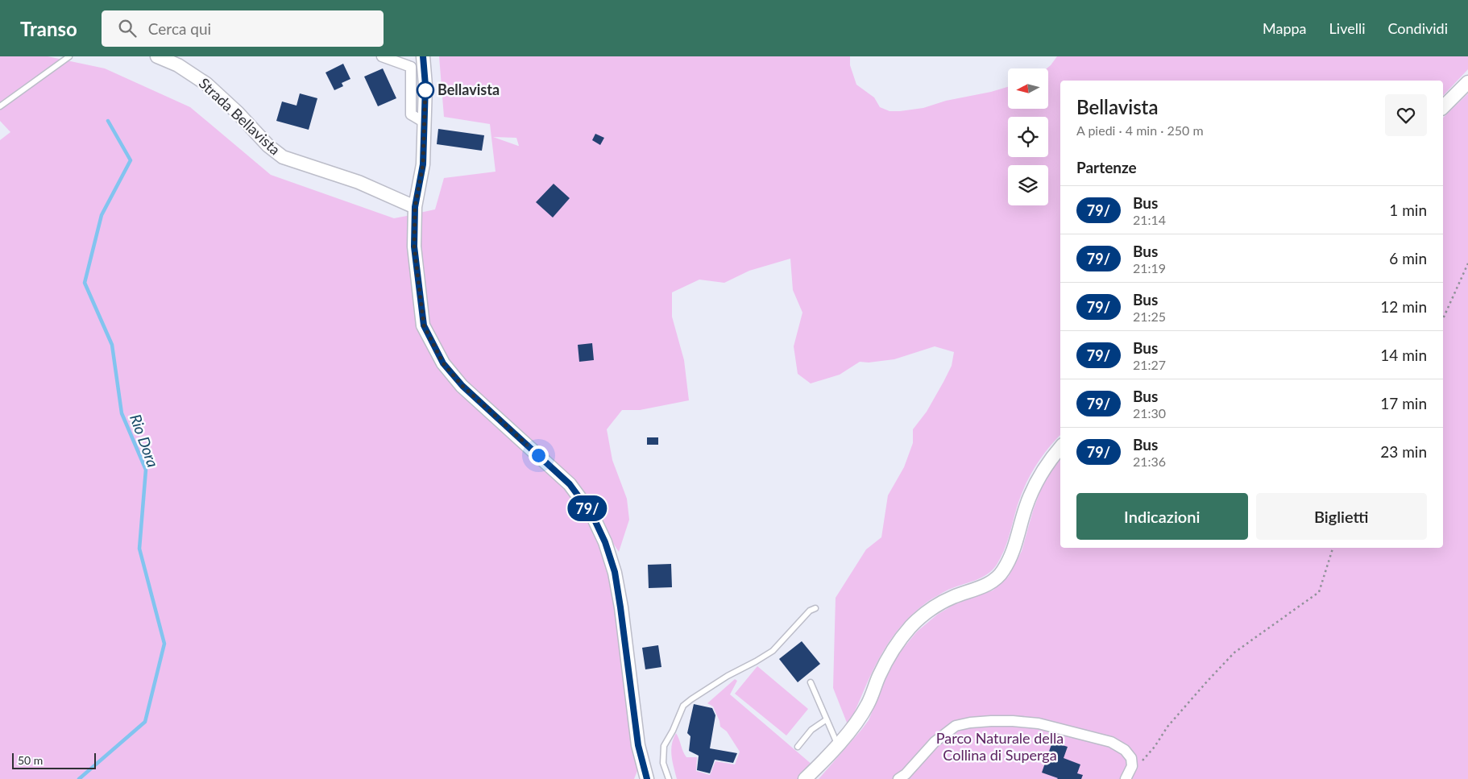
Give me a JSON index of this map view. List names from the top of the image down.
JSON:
{
  "streets": {
    "street": ["Strada Bellavista"]
  },
  "water": ["Rio Dora"],
  "parks": ["Parco Naturale della Collina di Superga"],
  "places": ["Bellavista"],
  "lines": ["bus line 79/"],
  "scale_bar": "50 m",
  "north": "left",
  "page": {
    "header": "Transo",
    "search": "Cerca qui",
    "nav": ["Mappa", "Livelli", "Condividi"],
    "on_map": "79/",
    "heading": [
      ["Bellavista", "A piedi · 4 min · 250 m"],
      "Partenze"
    ],
    "list": [
      {
        "mark": "79/",
        "name": "Bus",
        "note": "21:14",
        "value": "1 min"
      },
      {
        "mark": "79/",
        "name": "Bus",
        "note": "21:19",
        "value": "6 min"
      },
      {
        "mark": "79/",
        "name": "Bus",
        "note": "21:25",
        "value": "12 min"
      },
      {
        "mark": "79/",
        "name": "Bus",
        "note": "21:27",
        "value": "14 min"
      },
      {
        "mark": "79/",
        "name": "Bus",
        "note": "21:30",
        "value": "17 min"
      },
      {
        "mark": "79/",
        "name": "Bus",
        "note": "21:36",
        "value": "23 min"
      }
    ],
    "buttons": ["Indicazioni", "Biglietti"],
    "scale": "50 m"
  }
}
